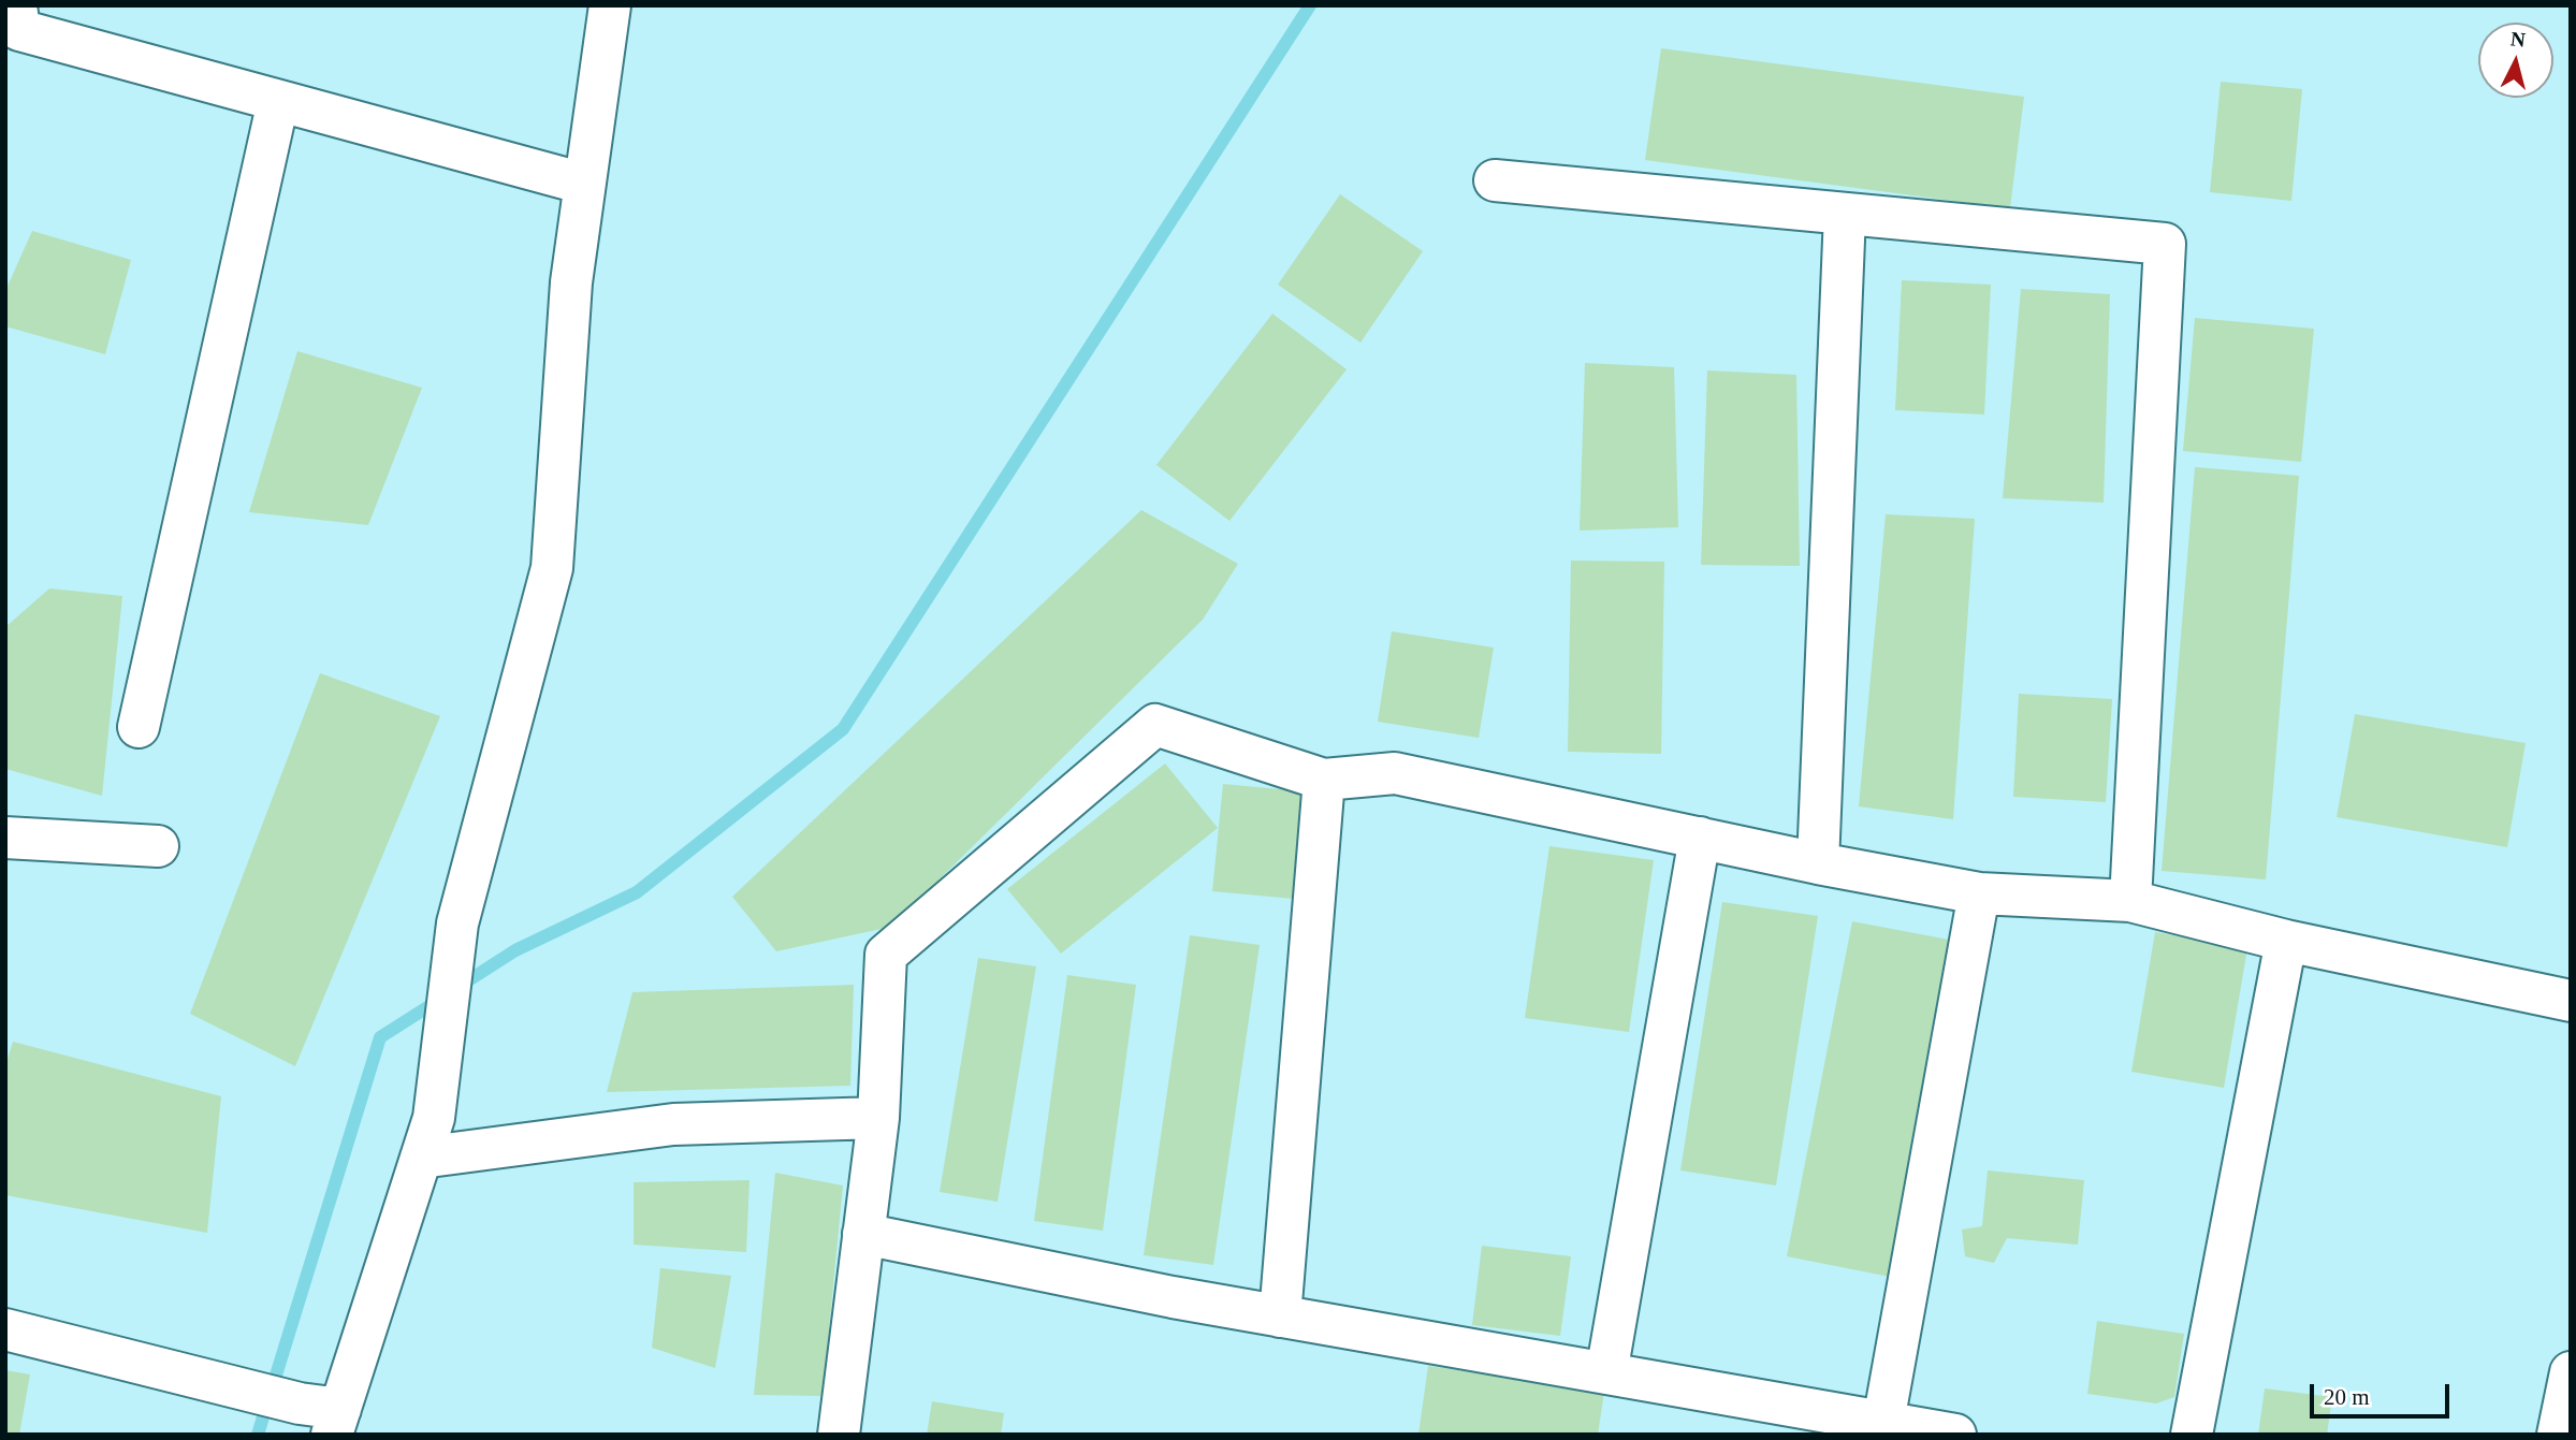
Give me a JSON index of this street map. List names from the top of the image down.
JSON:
{
  "scale_bar": "20 m",
  "north": "top"
}
